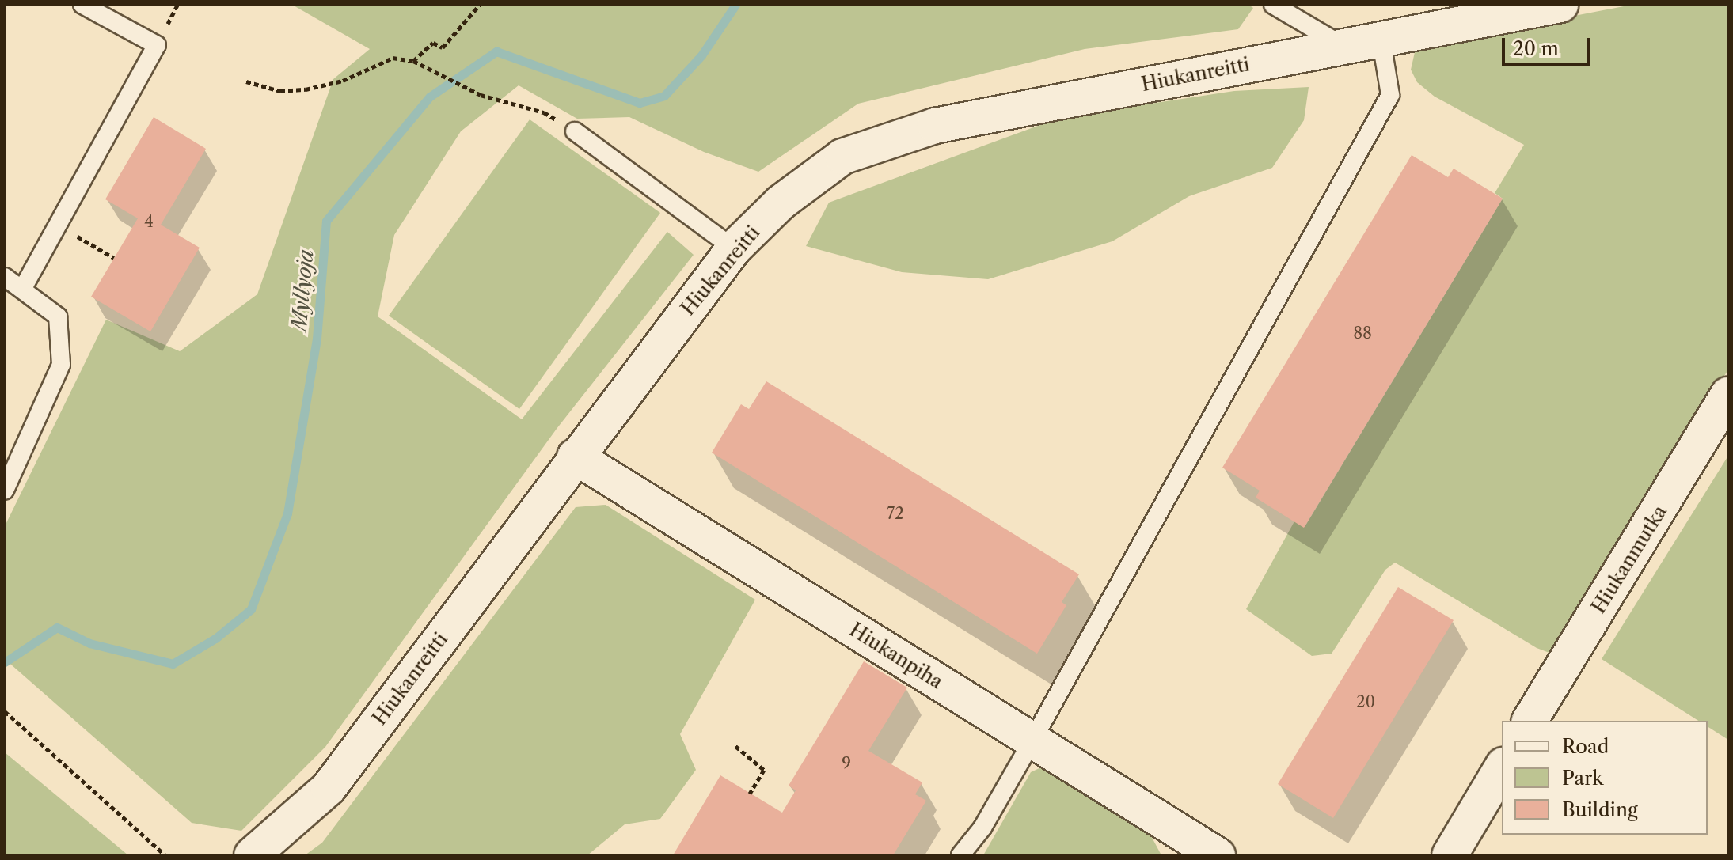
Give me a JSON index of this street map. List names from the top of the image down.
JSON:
{
  "streets": {
    "street": ["Hiukanreitti", "Hiukanmutka", "Hiukanpiha"]
  },
  "crossings": [
    ["Hiukanreitti", "Hiukanpiha"]
  ],
  "water": ["Myllyoja"],
  "house_numbers": [
    "4",
    "88",
    "72",
    "20",
    "9"
  ],
  "legend": ["Road", "Park", "Building"],
  "scale_bar": "20 m"
}
